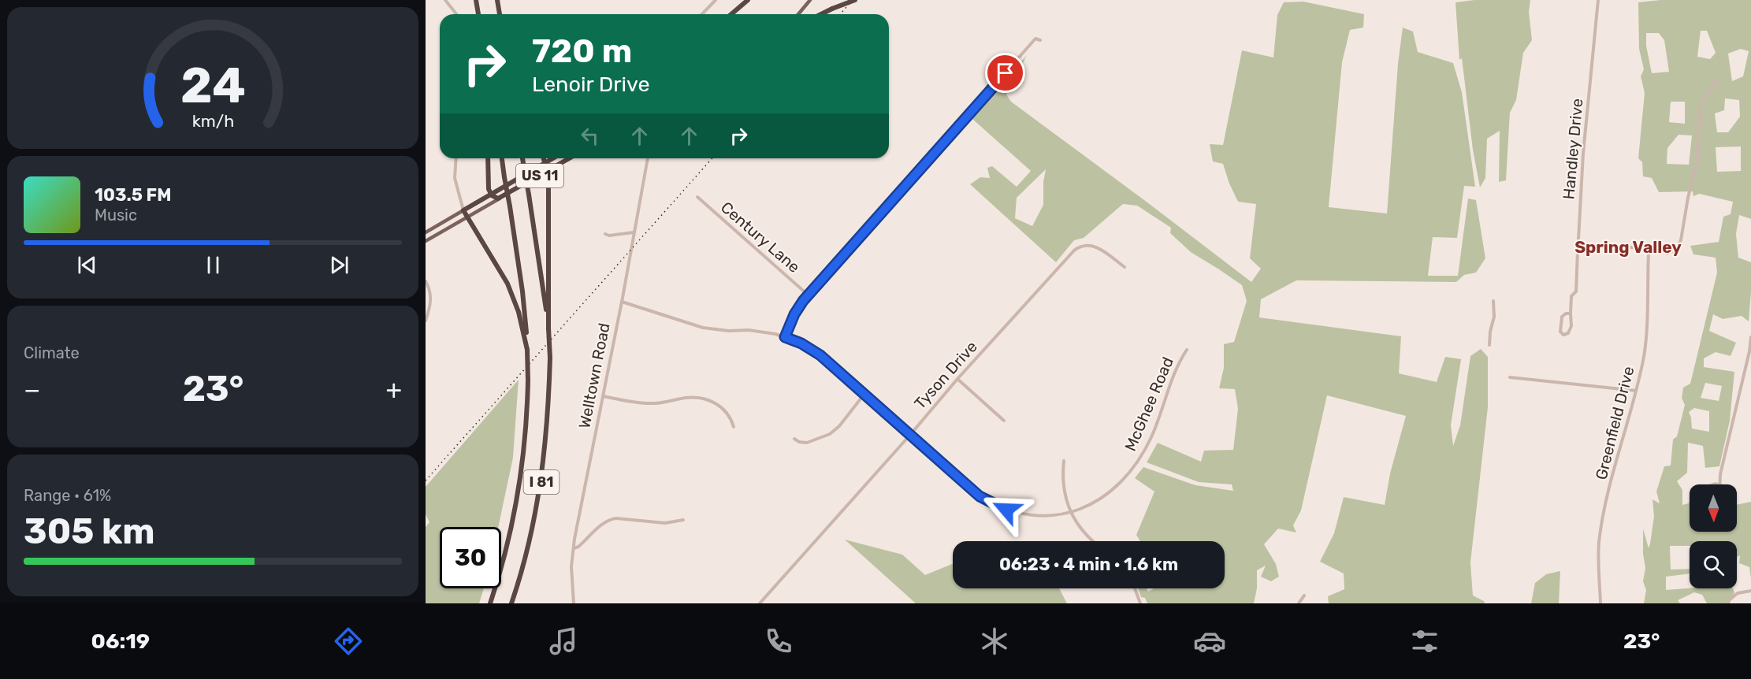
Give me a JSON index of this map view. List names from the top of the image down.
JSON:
{
  "streets": {
    "highway": ["US 11", "I 81"],
    "street": [
      "Handley Drive",
      "Century Lane",
      "Tyson Drive",
      "Welltown Road",
      "McGhee Road",
      "Greenfield Drive"
    ]
  },
  "crossings": [
    ["Tyson Drive", "McGhee Road"],
    ["Welltown Road", "McGhee Road"]
  ],
  "districts": ["Spring Valley"],
  "north": "bottom",
  "page": {
    "turn": ["720 m", "Lenoir Drive"],
    "song": ["103.5 FM", "Music"],
    "tile": [
      "Climate",
      ["Range · 61%", "305 km"]
    ],
    "heat": ["−", "23°", "+"],
    "limit": "30",
    "trip": "06:23 · 4 min · 1.6 km",
    "tabs": ["06:19", "23°"],
    "gauge": ["24", "km/h"]
  }
}
